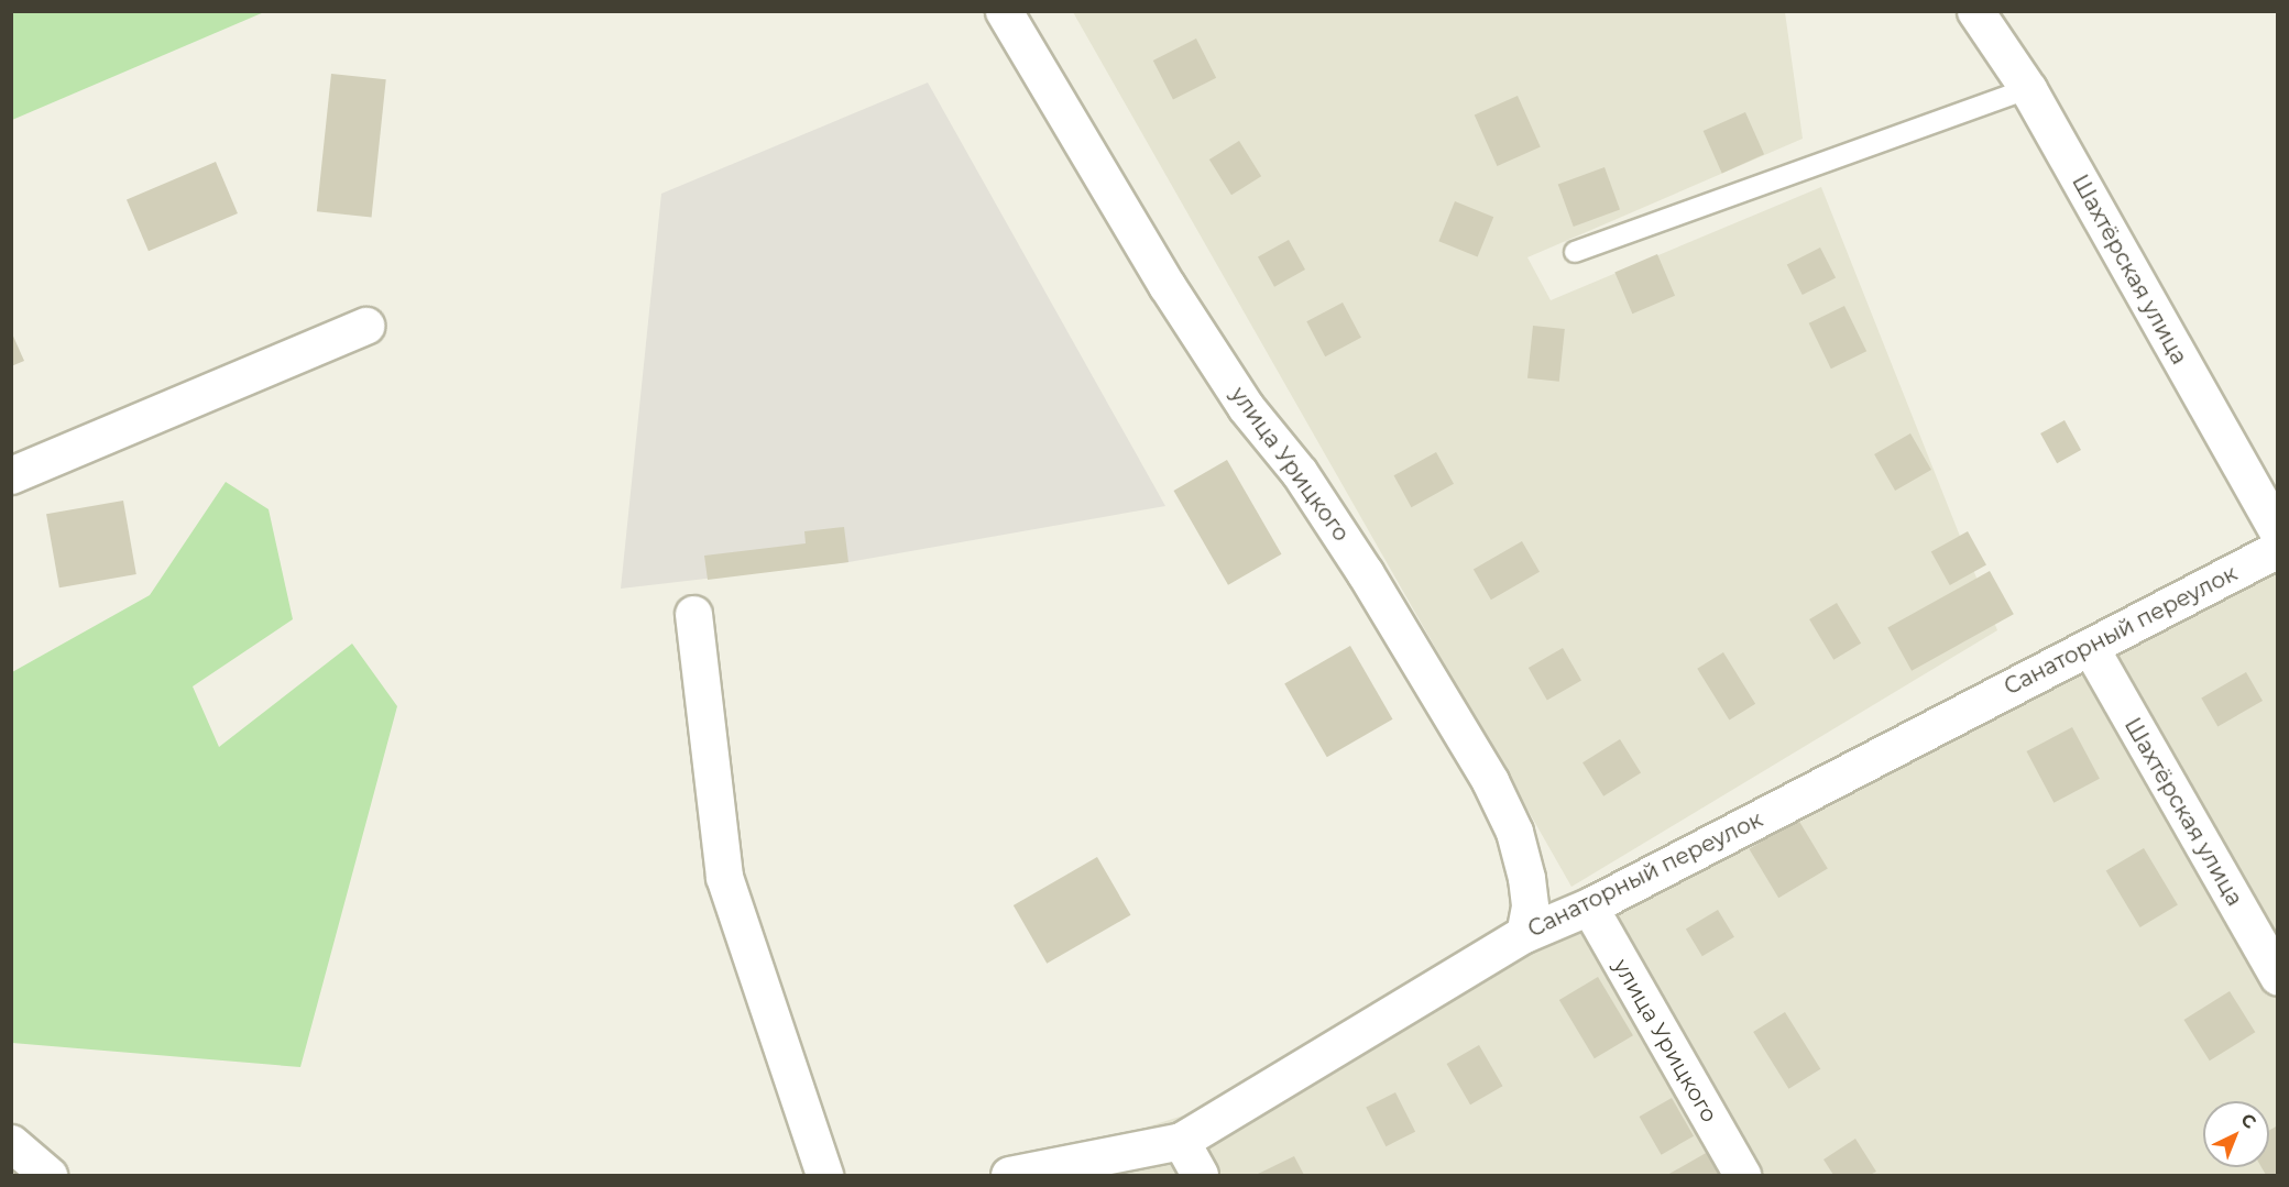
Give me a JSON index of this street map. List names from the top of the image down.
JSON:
{
  "streets": {
    "street": ["Шахтёрская улица", "улица Урицкого", "Санаторный переулок"]
  },
  "crossings": [
    ["Шахтёрская улица", "Санаторный переулок"],
    ["улица Урицкого", "Санаторный переулок"]
  ],
  "north": "top right"
}
